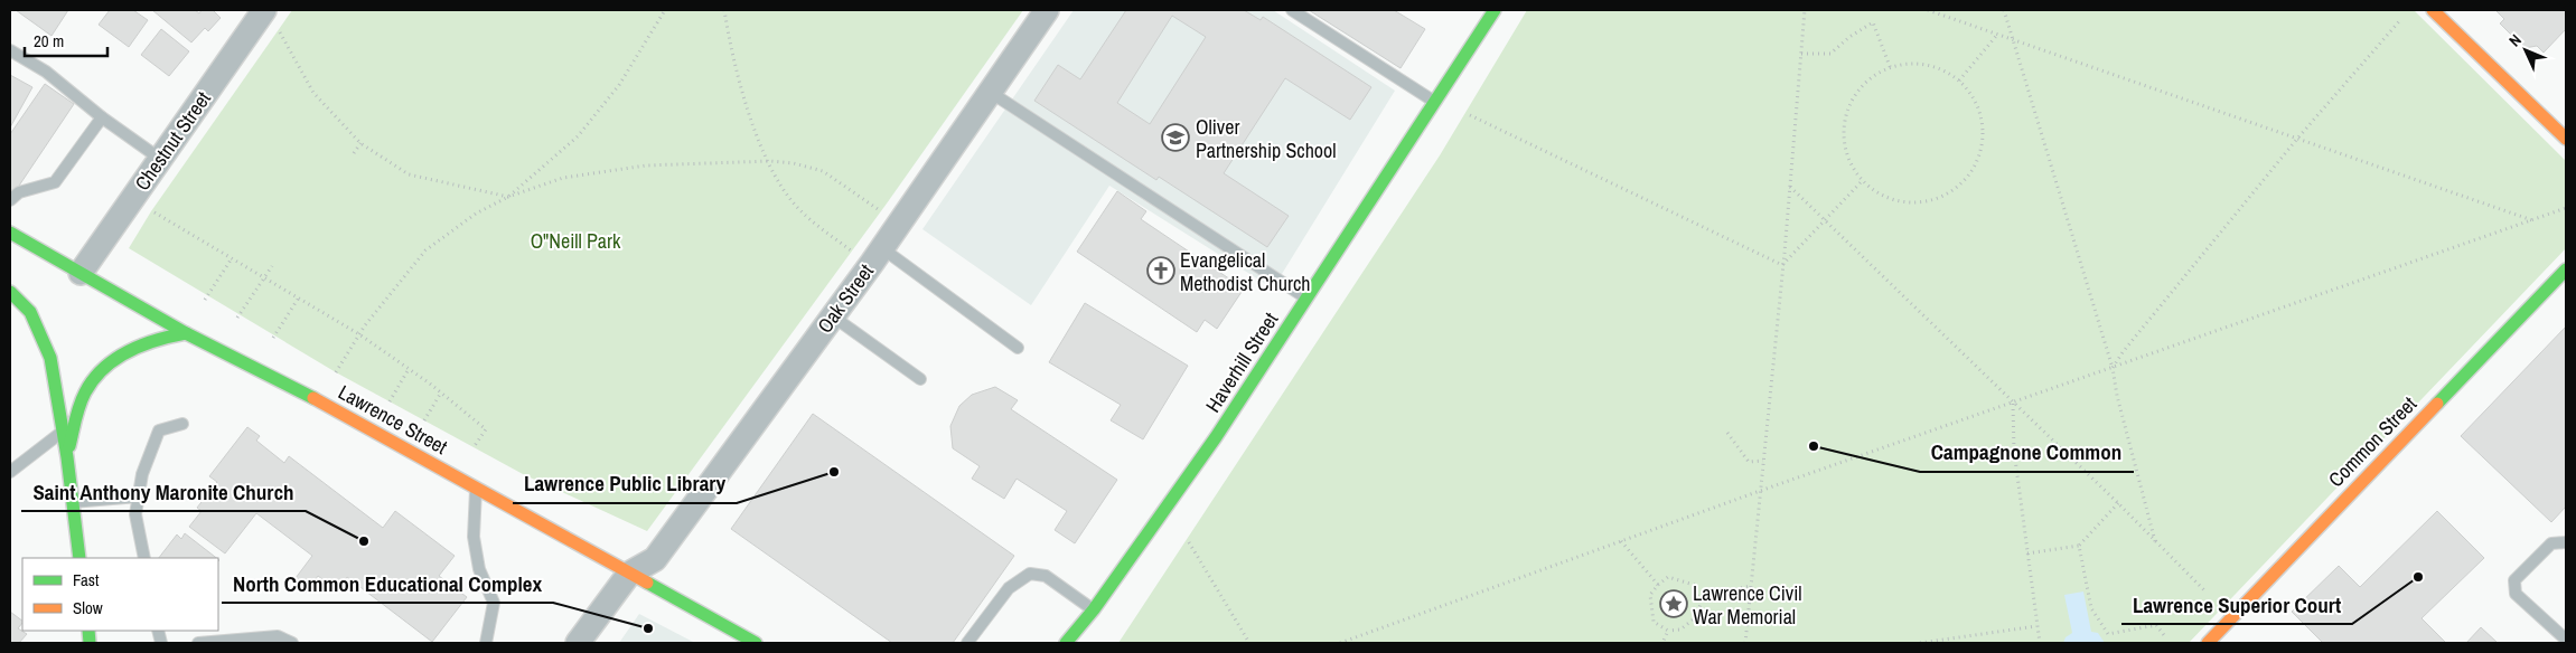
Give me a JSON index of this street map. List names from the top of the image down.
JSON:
{
  "streets": {
    "main road": ["Haverhill Street", "Lawrence Street", "Common Street"],
    "street": ["Chestnut Street", "Oak Street"]
  },
  "crossings": [
    ["Chestnut Street", "Lawrence Street"],
    ["Oak Street", "Lawrence Street"]
  ],
  "parks": ["O\"Neill Park"],
  "places": {
    "school or university": ["Oliver Partnership School"],
    "church": ["Evangelical Methodist Church"],
    "other": [
      "Campagnone Common",
      "Lawrence Public Library",
      "Saint Anthony Maronite Church",
      "Lawrence Superior Court",
      "North Common Educational Complex"
    ],
    "place": ["Lawrence Civil War Memorial"]
  },
  "legend": ["Fast", "Slow"],
  "scale_bar": "20 m",
  "north": "top left"
}
